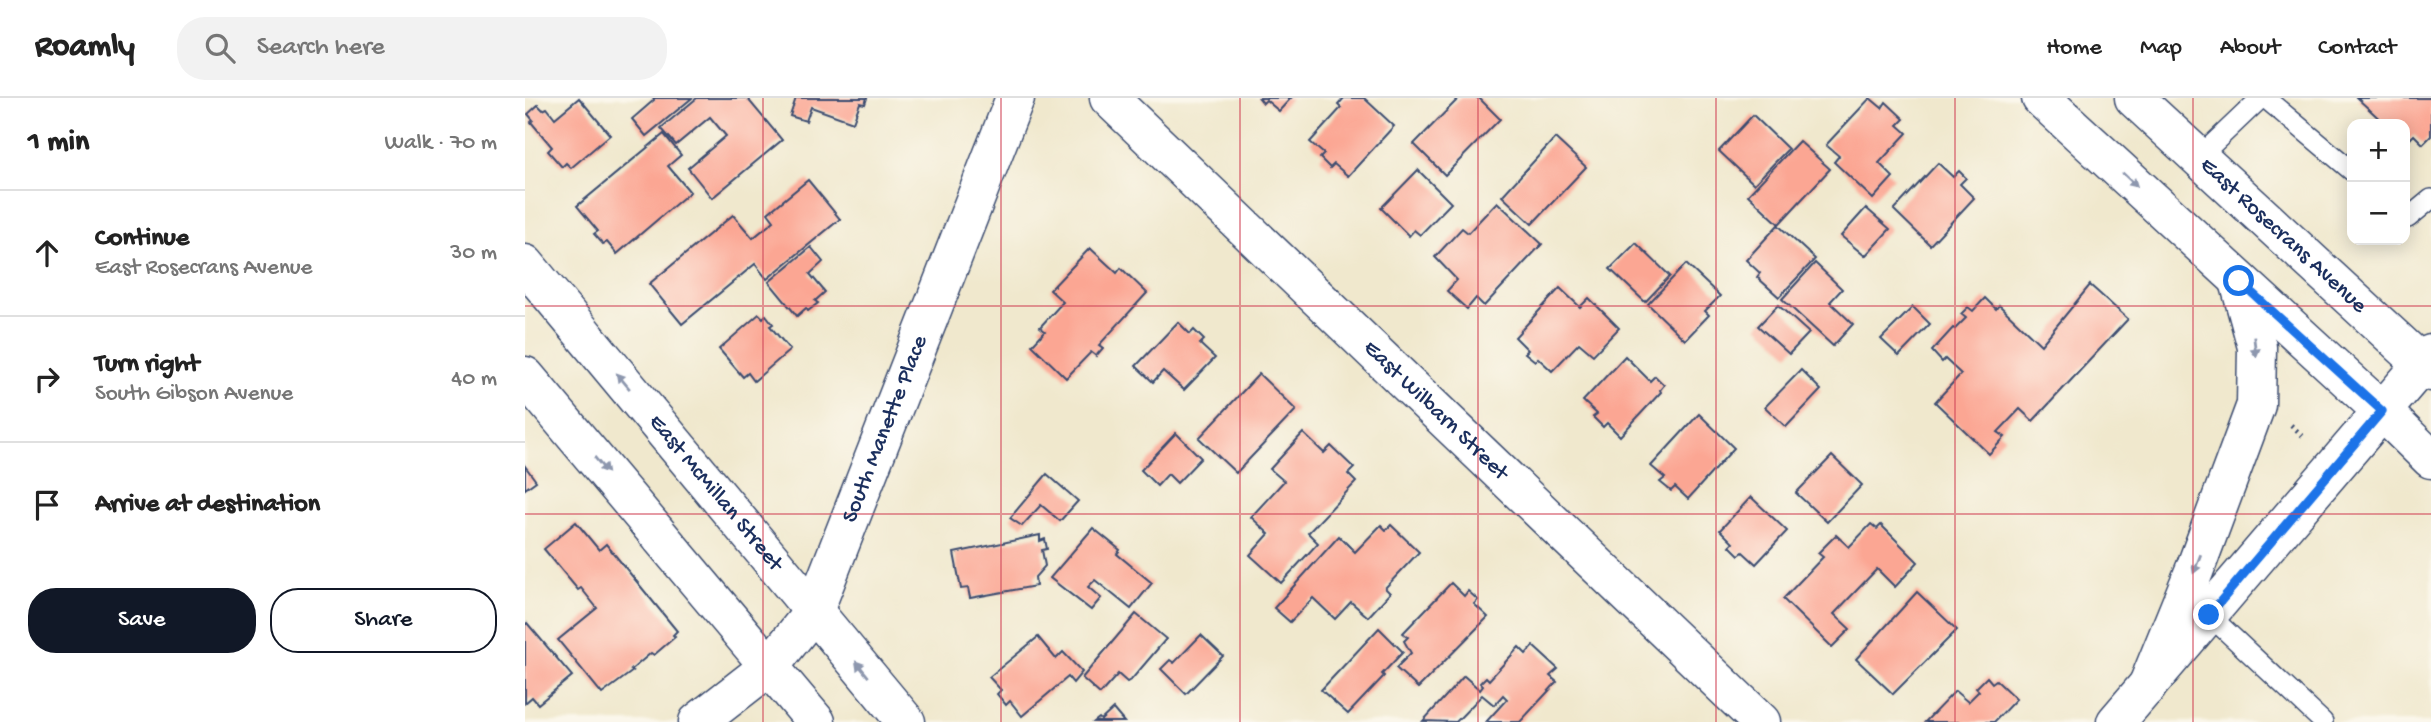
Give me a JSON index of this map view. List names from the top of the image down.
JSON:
{
  "streets": {
    "street": [
      "East Rosecrans Avenue",
      "East Wilbarn Street",
      "South Manette Place",
      "East McMillan Street"
    ]
  },
  "crossings": [
    ["South Manette Place", "East McMillan Street"]
  ],
  "page": {
    "header": "Roamly",
    "search": "Search here",
    "nav": [
      "Home",
      "Map",
      "About",
      "Contact"
    ],
    "heading": ["1 min", "Walk · 70 m"],
    "map_buttons": ["+", "−"],
    "list": [
      ["Continue", "East Rosecrans Avenue", "30 m"],
      ["Turn right", "South Gibson Avenue", "40 m"],
      "Arrive at destination"
    ],
    "buttons": ["Save", "Share"]
  }
}
